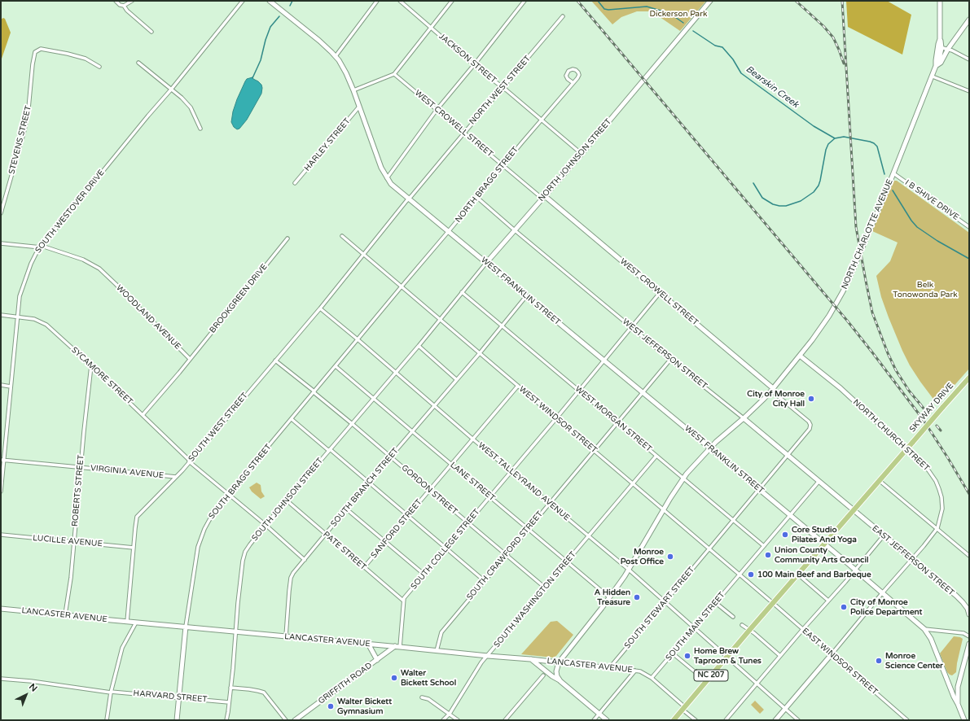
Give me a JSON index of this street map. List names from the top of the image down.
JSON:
{
  "streets": {
    "main road": [
      "WEST CROWELL STREET",
      "NORTH JOHNSON STREET",
      "NORTH CHARLOTTE AVENUE",
      "WEST FRANKLIN STREET",
      "WEST JEFFERSON STREET",
      "SKYWAY DRIVE",
      "NORTH CHURCH STREET",
      "SOUTH BRAGG STREET",
      "EAST JEFFERSON STREET",
      "LANCASTER AVENUE",
      "NC 207",
      "GRIFFITH ROAD"
    ],
    "street": [
      "JACKSON STREET",
      "NORTH WEST STREET",
      "STEVENS STREET",
      "HARLEY STREET",
      "NORTH BRAGG STREET",
      "I B SHIVE DRIVE",
      "SOUTH WESTOVER DRIVE",
      "BROOKGREEN DRIVE",
      "WOODLAND AVENUE",
      "SYCAMORE STREET",
      "WEST MORGAN STREET",
      "WEST WINDSOR STREET",
      "SOUTH WEST STREET",
      "VIRGINIA AVENUE",
      "LANE STREET",
      "WEST TALLEYRAND AVENUE",
      "SOUTH BRANCH STREET",
      "GORDON STREET",
      "ROBERTS STREET",
      "SOUTH JOHNSON STREET",
      "SANFORD STREET",
      "LUCILLE AVENUE",
      "SOUTH COLLEGE STREET",
      "PATE STREET",
      "SOUTH CRAWFORD STREET",
      "SOUTH WASHINGTON STREET",
      "SOUTH STEWART STREET",
      "SOUTH MAIN STREET",
      "EAST WINDSOR STREET",
      "HARVARD STREET"
    ]
  },
  "crossings": [
    ["JACKSON STREET", "NORTH WEST STREET"],
    ["JACKSON STREET", "NORTH JOHNSON STREET"],
    ["JACKSON STREET", "NORTH BRAGG STREET"],
    ["NORTH WEST STREET", "WEST CROWELL STREET"],
    ["NORTH WEST STREET", "WEST FRANKLIN STREET"],
    ["NORTH WEST STREET", "WEST WINDSOR STREET"],
    ["NORTH WEST STREET", "SOUTH WEST STREET"],
    ["WEST CROWELL STREET", "NORTH JOHNSON STREET"],
    ["WEST CROWELL STREET", "NORTH BRAGG STREET"],
    ["WEST CROWELL STREET", "NORTH CHARLOTTE AVENUE"],
    ["WEST CROWELL STREET", "SOUTH COLLEGE STREET"],
    ["WEST CROWELL STREET", "SOUTH STEWART STREET"],
    ["HARLEY STREET", "WEST FRANKLIN STREET"],
    ["NORTH JOHNSON STREET", "WEST FRANKLIN STREET"],
    ["NORTH JOHNSON STREET", "WEST JEFFERSON STREET"],
    ["NORTH JOHNSON STREET", "WEST MORGAN STREET"],
    ["NORTH JOHNSON STREET", "WEST WINDSOR STREET"],
    ["NORTH JOHNSON STREET", "SOUTH JOHNSON STREET"],
    ["NORTH BRAGG STREET", "WEST FRANKLIN STREET"],
    ["NORTH BRAGG STREET", "WEST JEFFERSON STREET"],
    ["NORTH BRAGG STREET", "WEST WINDSOR STREET"],
    ["NORTH BRAGG STREET", "SOUTH BRAGG STREET"],
    ["I B SHIVE DRIVE", "NORTH CHARLOTTE AVENUE"],
    ["SOUTH WESTOVER DRIVE", "WOODLAND AVENUE"],
    ["SOUTH WESTOVER DRIVE", "SYCAMORE STREET"],
    ["SOUTH WESTOVER DRIVE", "VIRGINIA AVENUE"],
    ["NORTH CHARLOTTE AVENUE", "WEST FRANKLIN STREET"],
    ["NORTH CHARLOTTE AVENUE", "WEST JEFFERSON STREET"],
    ["NORTH CHARLOTTE AVENUE", "WEST MORGAN STREET"],
    ["NORTH CHARLOTTE AVENUE", "WEST WINDSOR STREET"],
    ["NORTH CHARLOTTE AVENUE", "NORTH CHURCH STREET"],
    ["NORTH CHARLOTTE AVENUE", "LANE STREET"],
    ["NORTH CHARLOTTE AVENUE", "WEST TALLEYRAND AVENUE"],
    ["NORTH CHARLOTTE AVENUE", "LANCASTER AVENUE"],
    ["WEST FRANKLIN STREET", "NORTH CHURCH STREET"],
    ["WEST FRANKLIN STREET", "SOUTH BRANCH STREET"],
    ["WEST FRANKLIN STREET", "SOUTH COLLEGE STREET"],
    ["WEST FRANKLIN STREET", "SOUTH CRAWFORD STREET"],
    ["WEST FRANKLIN STREET", "SOUTH STEWART STREET"],
    ["WEST FRANKLIN STREET", "SOUTH MAIN STREET"],
    ["WEST FRANKLIN STREET", "NC 207"],
    ["BROOKGREEN DRIVE", "WOODLAND AVENUE"],
    ["WEST JEFFERSON STREET", "SOUTH COLLEGE STREET"],
    ["WEST JEFFERSON STREET", "SOUTH CRAWFORD STREET"],
    ["WEST JEFFERSON STREET", "EAST JEFFERSON STREET"],
    ["WEST JEFFERSON STREET", "SOUTH STEWART STREET"],
    ["WEST JEFFERSON STREET", "SOUTH MAIN STREET"],
    ["WEST JEFFERSON STREET", "NC 207"],
    ["SYCAMORE STREET", "SOUTH WEST STREET"],
    ["SYCAMORE STREET", "SOUTH BRAGG STREET"],
    ["SYCAMORE STREET", "SOUTH BRANCH STREET"],
    ["SYCAMORE STREET", "ROBERTS STREET"],
    ["SYCAMORE STREET", "SOUTH JOHNSON STREET"],
    ["SKYWAY DRIVE", "NORTH CHURCH STREET"],
    ["SKYWAY DRIVE", "NC 207"],
    ["WEST MORGAN STREET", "SOUTH BRANCH STREET"],
    ["WEST MORGAN STREET", "SOUTH COLLEGE STREET"],
    ["WEST MORGAN STREET", "SOUTH CRAWFORD STREET"],
    ["WEST MORGAN STREET", "SOUTH WASHINGTON STREET"],
    ["WEST MORGAN STREET", "SOUTH STEWART STREET"],
    ["WEST MORGAN STREET", "SOUTH MAIN STREET"],
    ["WEST WINDSOR STREET", "SOUTH WEST STREET"],
    ["WEST WINDSOR STREET", "SOUTH BRAGG STREET"],
    ["WEST WINDSOR STREET", "SOUTH BRANCH STREET"],
    ["WEST WINDSOR STREET", "SOUTH JOHNSON STREET"],
    ["WEST WINDSOR STREET", "SANFORD STREET"],
    ["WEST WINDSOR STREET", "SOUTH COLLEGE STREET"],
    ["WEST WINDSOR STREET", "SOUTH CRAWFORD STREET"],
    ["WEST WINDSOR STREET", "SOUTH WASHINGTON STREET"],
    ["WEST WINDSOR STREET", "SOUTH STEWART STREET"],
    ["WEST WINDSOR STREET", "SOUTH MAIN STREET"],
    ["WEST WINDSOR STREET", "EAST WINDSOR STREET"],
    ["WEST WINDSOR STREET", "NC 207"],
    ["SOUTH WEST STREET", "VIRGINIA AVENUE"],
    ["SOUTH WEST STREET", "WEST TALLEYRAND AVENUE"],
    ["SOUTH WEST STREET", "GORDON STREET"],
    ["SOUTH WEST STREET", "LUCILLE AVENUE"],
    ["SOUTH WEST STREET", "LANCASTER AVENUE"],
    ["NORTH CHURCH STREET", "EAST JEFFERSON STREET"],
    ["NORTH CHURCH STREET", "EAST WINDSOR STREET"],
    ["NORTH CHURCH STREET", "NC 207"],
    ["VIRGINIA AVENUE", "ROBERTS STREET"],
    ["SOUTH BRAGG STREET", "LANE STREET"],
    ["SOUTH BRAGG STREET", "WEST TALLEYRAND AVENUE"],
    ["SOUTH BRAGG STREET", "GORDON STREET"],
    ["SOUTH BRAGG STREET", "LANCASTER AVENUE"],
    ["SOUTH BRAGG STREET", "HARVARD STREET"],
    ["LANE STREET", "SOUTH BRANCH STREET"],
    ["LANE STREET", "SOUTH JOHNSON STREET"],
    ["LANE STREET", "SANFORD STREET"],
    ["LANE STREET", "SOUTH COLLEGE STREET"],
    ["LANE STREET", "SOUTH CRAWFORD STREET"],
    ["LANE STREET", "SOUTH WASHINGTON STREET"],
    ["WEST TALLEYRAND AVENUE", "SOUTH BRANCH STREET"],
    ["WEST TALLEYRAND AVENUE", "SOUTH JOHNSON STREET"],
    ["WEST TALLEYRAND AVENUE", "SANFORD STREET"],
    ["WEST TALLEYRAND AVENUE", "SOUTH COLLEGE STREET"],
    ["WEST TALLEYRAND AVENUE", "SOUTH CRAWFORD STREET"],
    ["WEST TALLEYRAND AVENUE", "SOUTH WASHINGTON STREET"],
    ["WEST TALLEYRAND AVENUE", "SOUTH STEWART STREET"],
    ["WEST TALLEYRAND AVENUE", "SOUTH MAIN STREET"],
    ["WEST TALLEYRAND AVENUE", "NC 207"],
    ["SOUTH BRANCH STREET", "GORDON STREET"],
    ["SOUTH BRANCH STREET", "PATE STREET"],
    ["SOUTH BRANCH STREET", "LANCASTER AVENUE"],
    ["GORDON STREET", "SOUTH JOHNSON STREET"],
    ["GORDON STREET", "SANFORD STREET"],
    ["GORDON STREET", "SOUTH COLLEGE STREET"],
    ["GORDON STREET", "SOUTH CRAWFORD STREET"],
    ["GORDON STREET", "SOUTH WASHINGTON STREET"],
    ["ROBERTS STREET", "LUCILLE AVENUE"],
    ["ROBERTS STREET", "LANCASTER AVENUE"],
    ["SOUTH JOHNSON STREET", "PATE STREET"],
    ["SOUTH JOHNSON STREET", "LANCASTER AVENUE"],
    ["SOUTH JOHNSON STREET", "HARVARD STREET"],
    ["SANFORD STREET", "PATE STREET"],
    ["SOUTH COLLEGE STREET", "PATE STREET"],
    ["SOUTH CRAWFORD STREET", "LANCASTER AVENUE"],
    ["EAST JEFFERSON STREET", "NC 207"],
    ["SOUTH WASHINGTON STREET", "LANCASTER AVENUE"],
    ["SOUTH STEWART STREET", "LANCASTER AVENUE"],
    ["LANCASTER AVENUE", "SOUTH MAIN STREET"],
    ["LANCASTER AVENUE", "NC 207"],
    ["LANCASTER AVENUE", "GRIFFITH ROAD"],
    ["EAST WINDSOR STREET", "NC 207"]
  ],
  "water": ["Bearskin Creek"],
  "parks": ["Dickerson Park", "Belk Tonowonda Park"],
  "places": [
    "City of Monroe City Hall",
    "Core Studio Pilates And Yoga",
    "Union County Community Arts Council",
    "Monroe Post Office",
    "100 Main Beef and Barbeque",
    "A Hidden Treasure",
    "City of Monroe Police Department",
    "Home Brew Taproom & Tunes",
    "Monroe Science Center",
    "Walter Bickett School",
    "Walter Bickett Gymnasium"
  ],
  "north": "top right"
}
